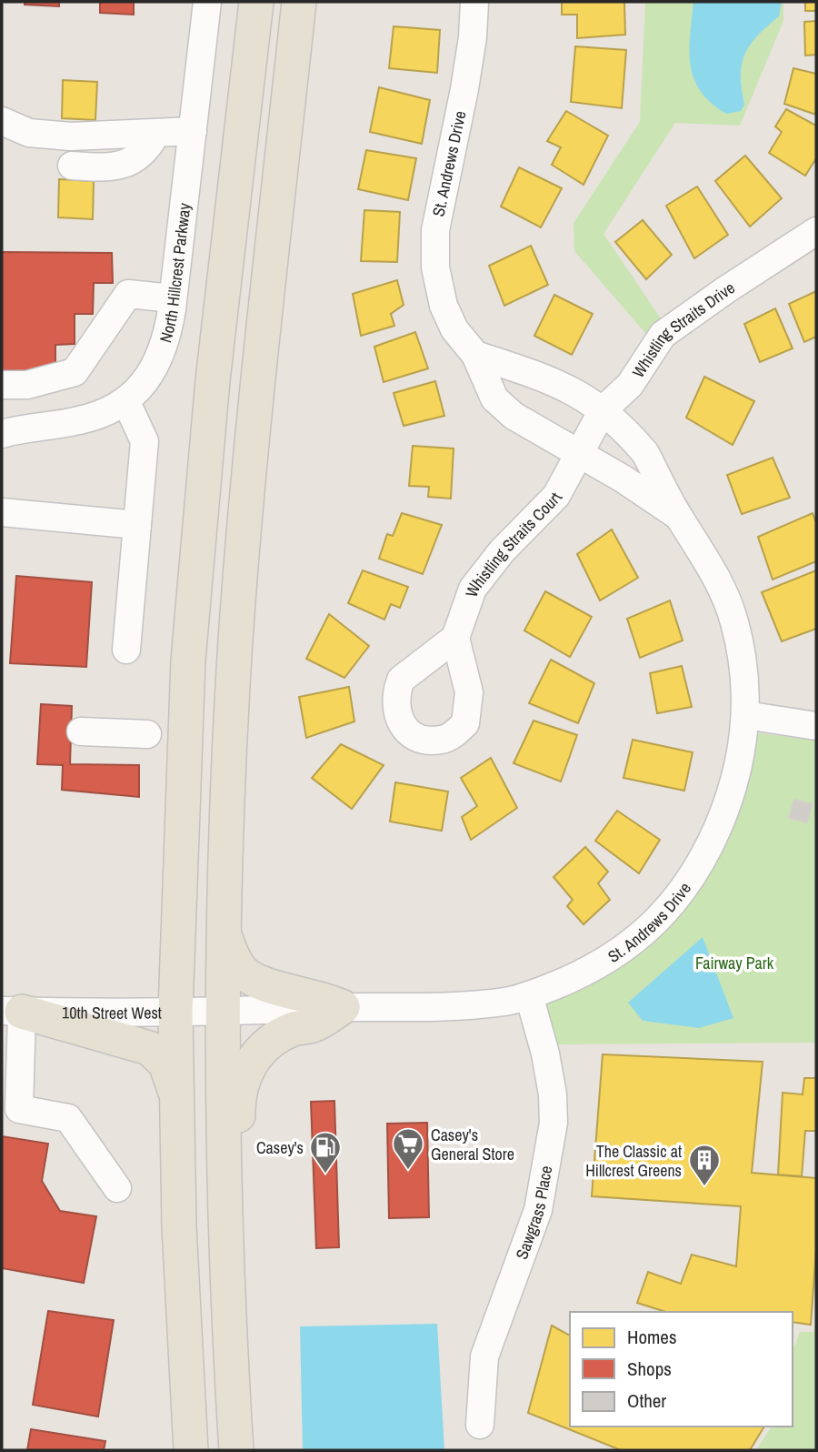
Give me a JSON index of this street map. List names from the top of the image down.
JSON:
{
  "streets": {
    "street": [
      "St. Andrews Drive",
      "North Hillcrest Parkway",
      "Whistling Straits Drive",
      "Whistling Straits Court",
      "10th Street West",
      "Sawgrass Place"
    ]
  },
  "crossings": [
    ["St. Andrews Drive", "Whistling Straits Drive"],
    ["St. Andrews Drive", "Whistling Straits Court"],
    ["St. Andrews Drive", "10th Street West"],
    ["St. Andrews Drive", "Sawgrass Place"],
    ["Whistling Straits Drive", "Whistling Straits Court"]
  ],
  "parks": ["Fairway Park"],
  "places": {
    "supermarket": ["Casey's General Store"],
    "fuel station": ["Casey's"],
    "building": ["The Classic at Hillcrest Greens"]
  },
  "legend": ["Homes", "Shops", "Other"]
}
